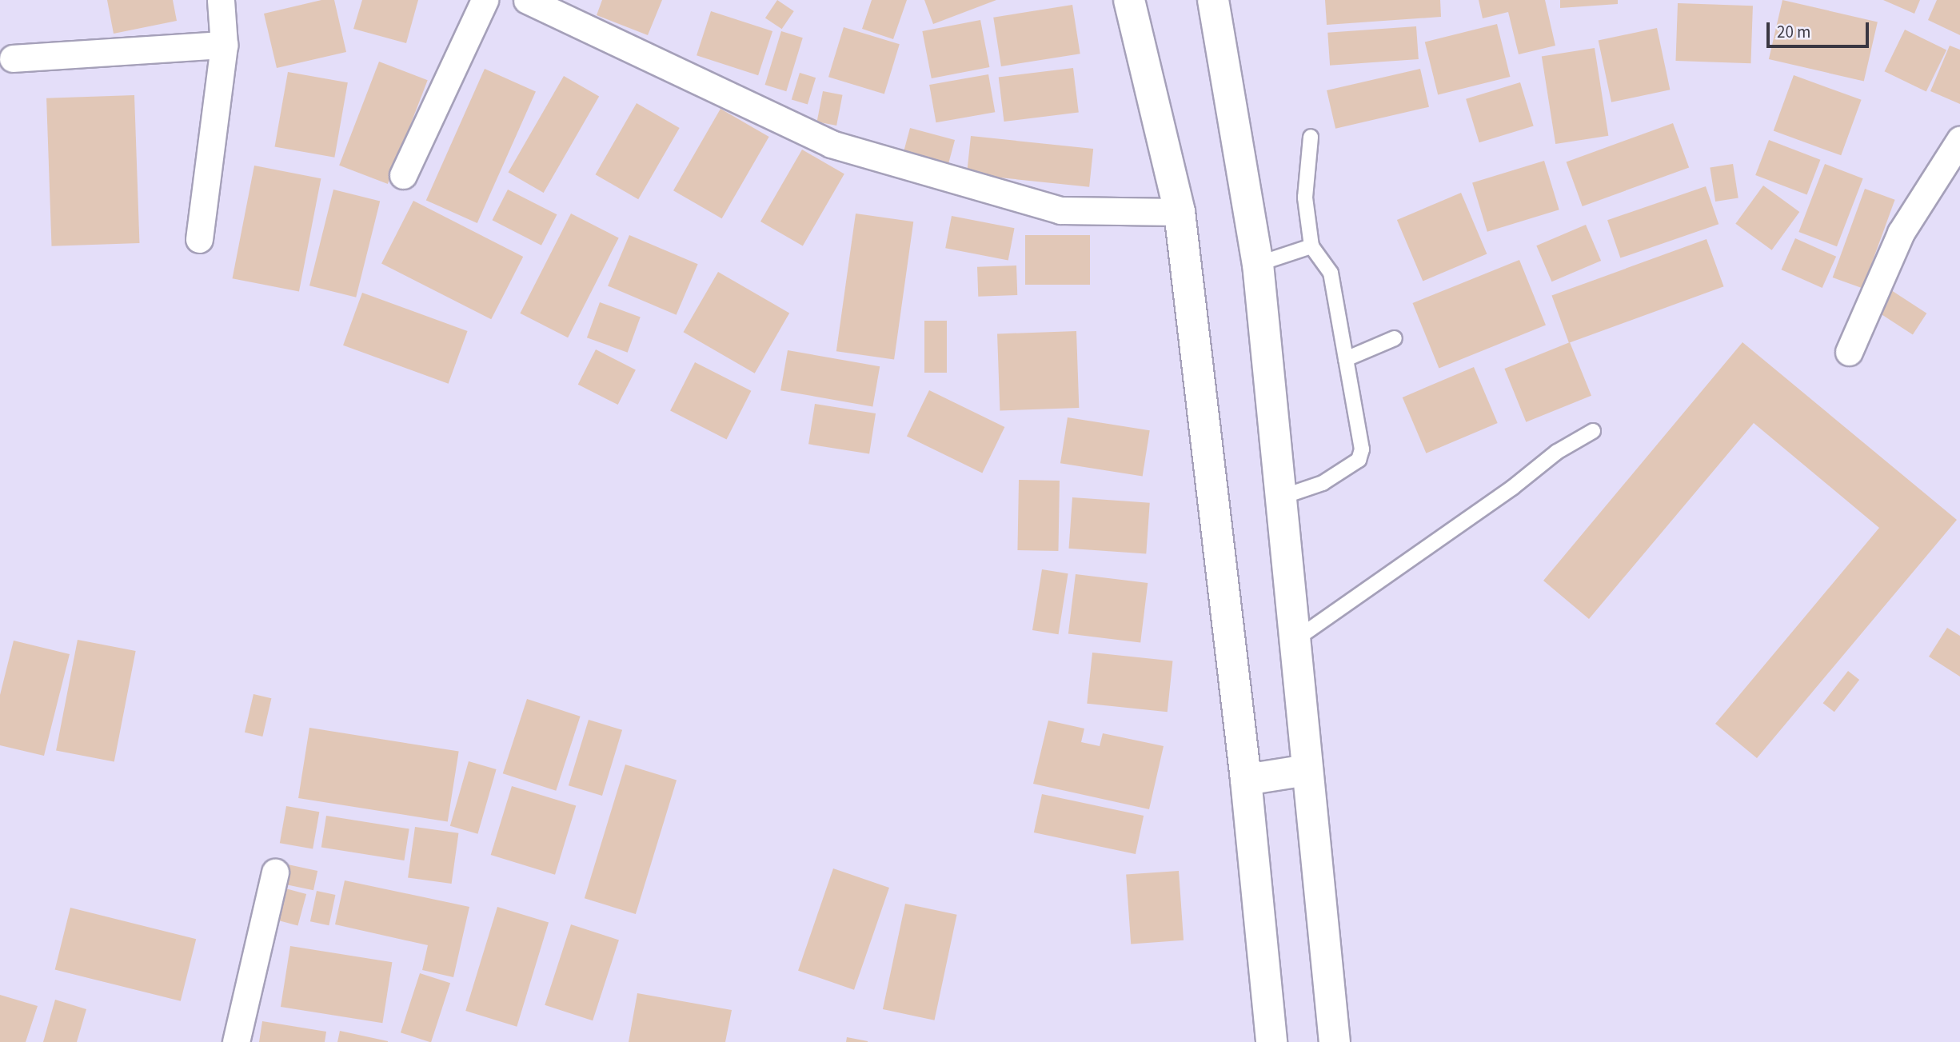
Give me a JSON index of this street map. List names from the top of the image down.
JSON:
{
  "scale_bar": "20 m"
}
